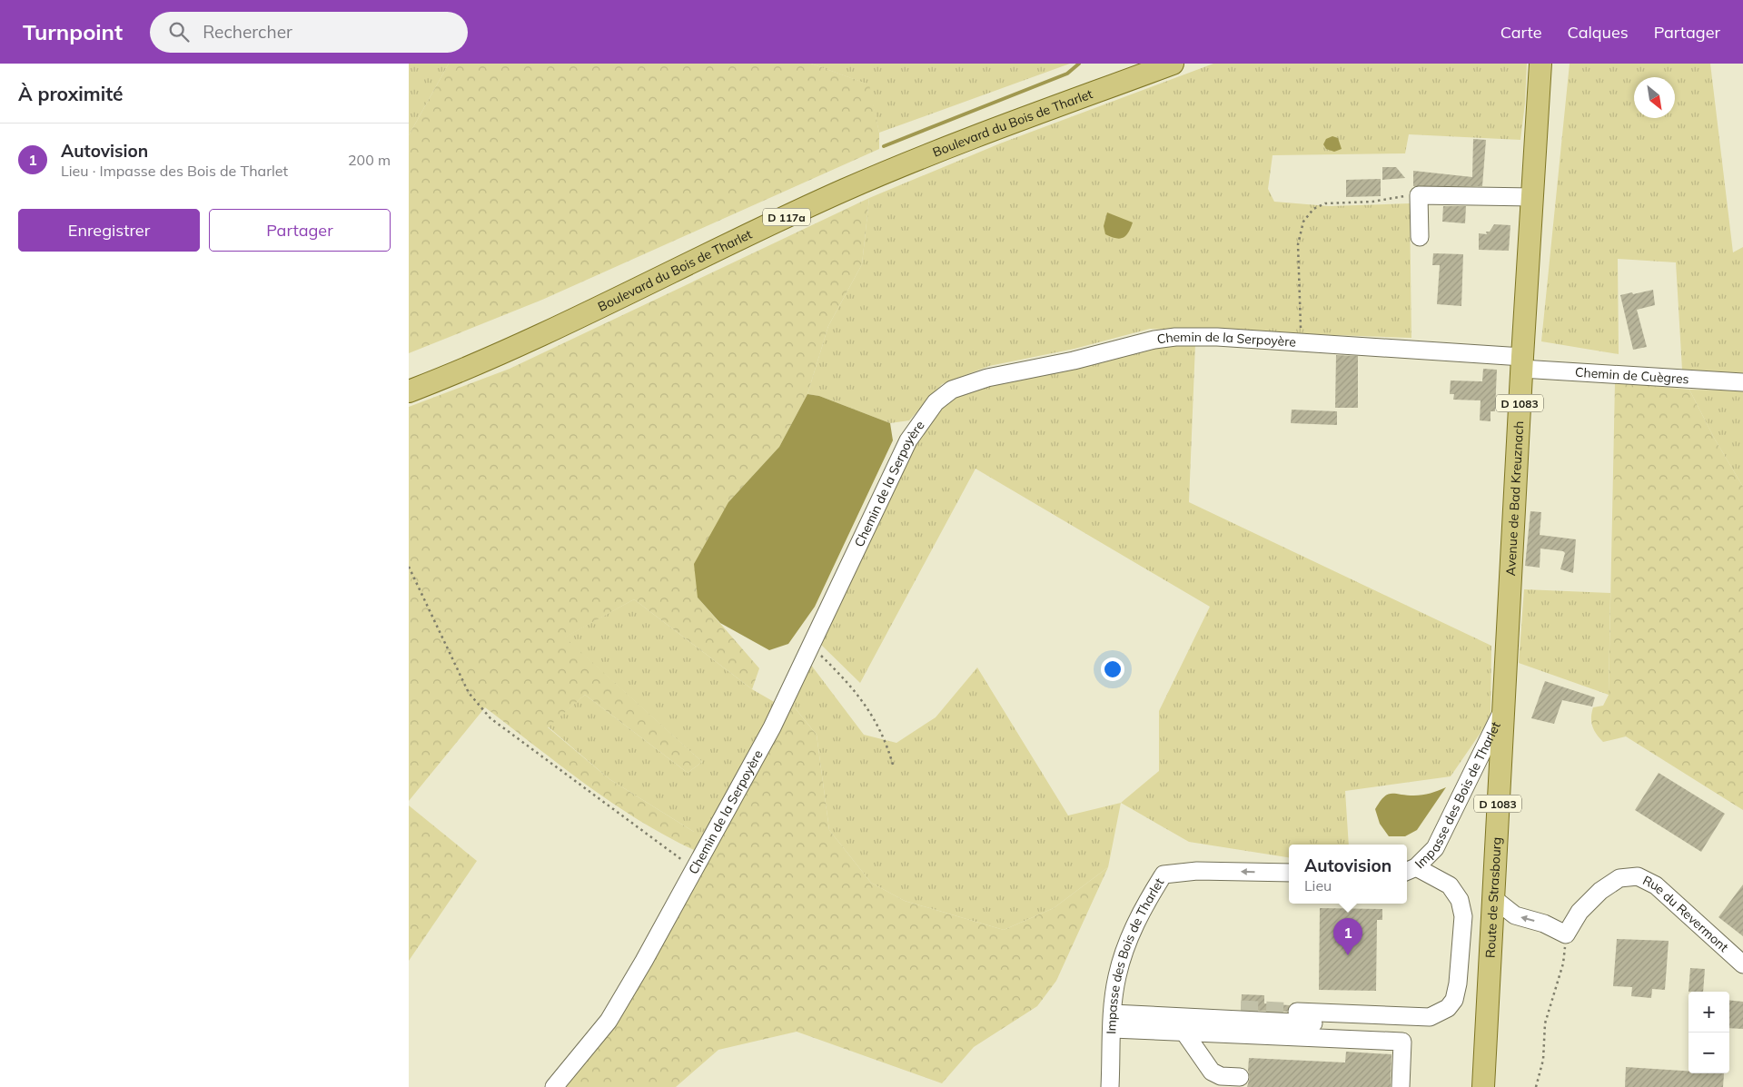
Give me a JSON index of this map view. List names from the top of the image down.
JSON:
{
  "streets": {
    "main road": [
      "Boulevard du Bois de Tharlet",
      "D 117a",
      "D 1083",
      "Avenue de Bad Kreuznach",
      "Route de Strasbourg"
    ],
    "street": [
      "Chemin de la Serpoyère",
      "Chemin de Cuègres",
      "Impasse des Bois de Tharlet",
      "Rue du Revermont"
    ]
  },
  "crossings": [
    ["Chemin de la Serpoyère", "Chemin de Cuègres"],
    ["Chemin de la Serpoyère", "Avenue de Bad Kreuznach"],
    ["Chemin de Cuègres", "Avenue de Bad Kreuznach"],
    ["Avenue de Bad Kreuznach", "Impasse des Bois de Tharlet"],
    ["Avenue de Bad Kreuznach", "Route de Strasbourg"],
    ["Impasse des Bois de Tharlet", "Route de Strasbourg"]
  ],
  "one_way": ["Impasse des Bois de Tharlet"],
  "north": "bottom right",
  "page": {
    "header": "Turnpoint",
    "search": "Rechercher",
    "nav": ["Carte", "Calques", "Partager"],
    "heading": "À proximité",
    "list": [
      {
        "mark": "1",
        "name": "Autovision",
        "note": "Lieu · Impasse des Bois de Tharlet",
        "value": "200 m"
      }
    ],
    "buttons": ["Enregistrer", "Partager"],
    "popup": ["Autovision", "Lieu"],
    "pins": "1",
    "map_buttons": ["+", "−"]
  }
}
